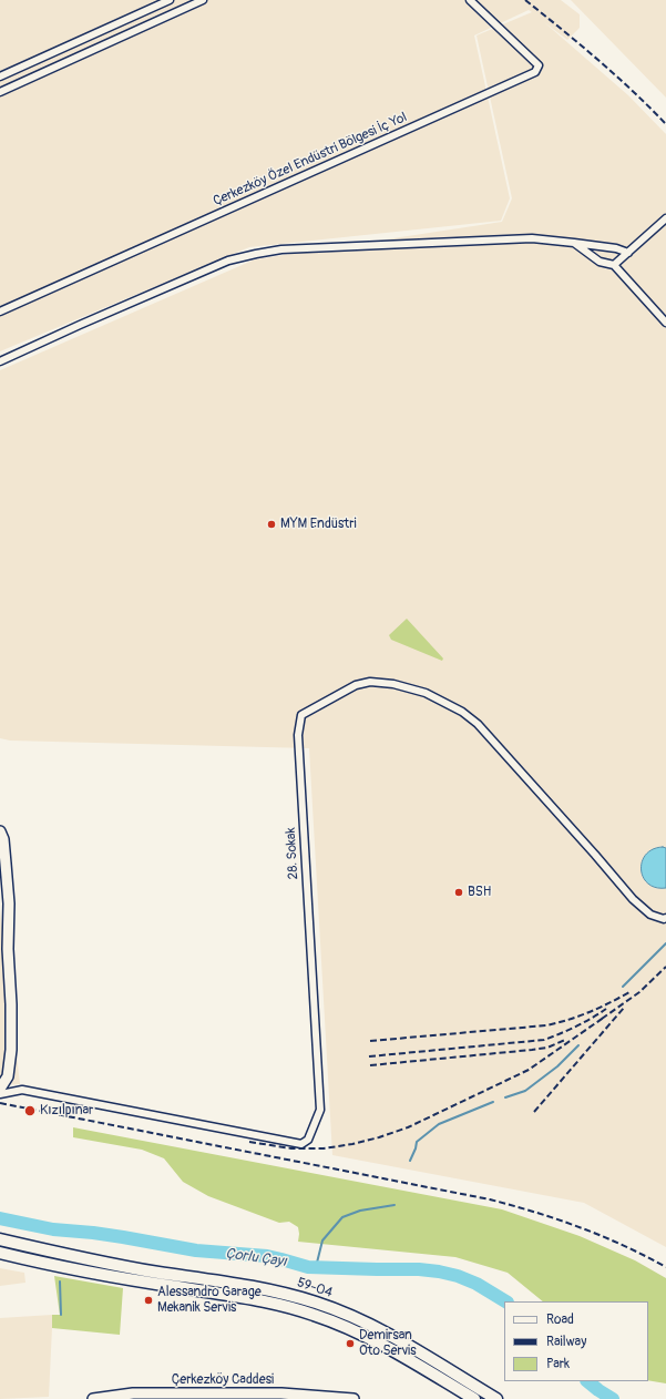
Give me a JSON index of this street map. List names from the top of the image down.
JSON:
{
  "streets": {
    "main road": ["59-04", "Çerkezköy Caddesi"],
    "street": ["Çerkezköy Özel Endüstri Bölgesi İç Yol", "28. Sokak"]
  },
  "water": ["Çorlu Çayı"],
  "places": [
    "MYM Endüstri",
    "BSH",
    "Kızılpınar",
    "Alessandro Garage Mekanik Servis",
    "Demirsan Oto Servis"
  ],
  "legend": ["Road", "Railway", "Park"]
}
